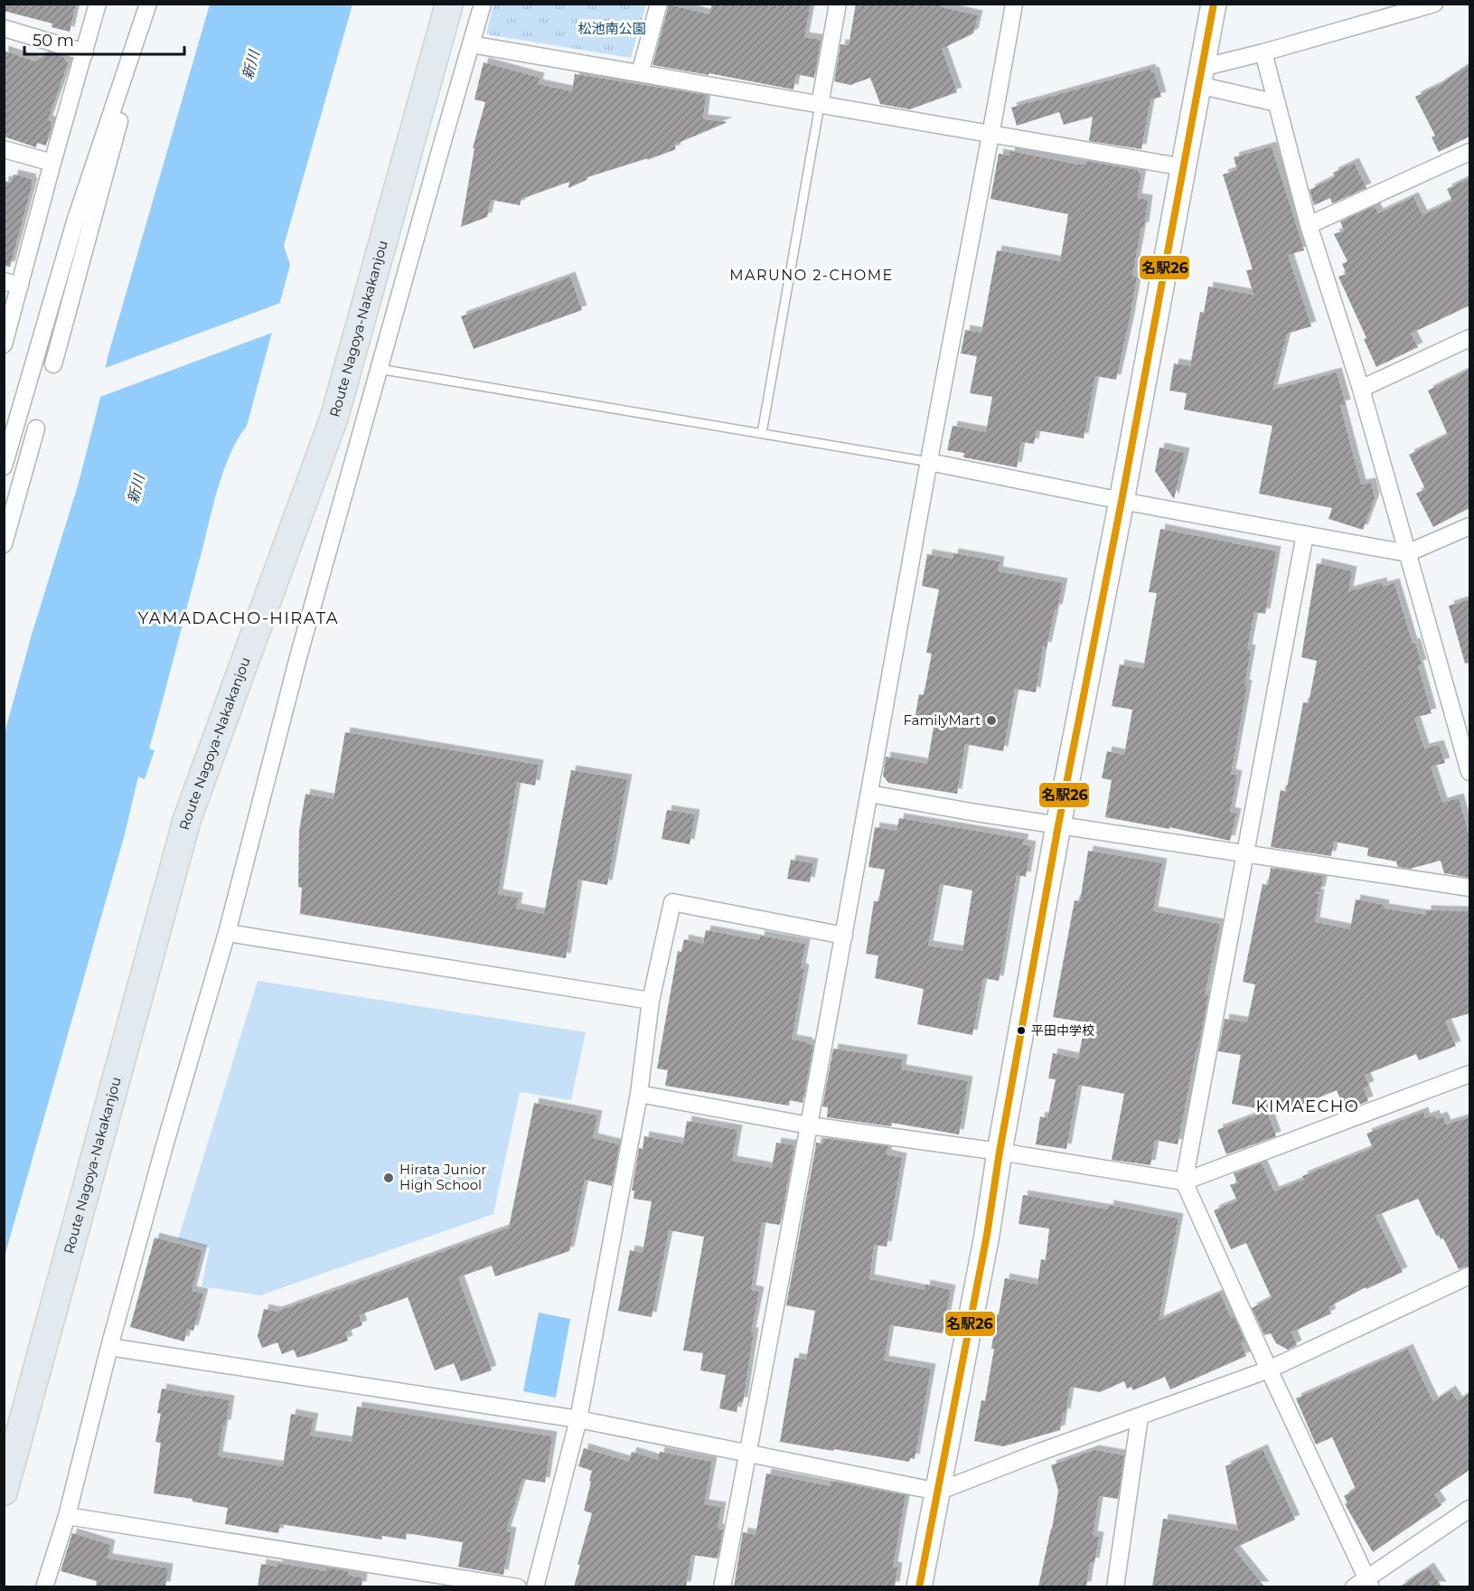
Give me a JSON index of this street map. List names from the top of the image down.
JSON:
{
  "streets": {
    "main road": ["Route Nagoya-Nakakanjou"]
  },
  "districts": ["MARUNO 2-CHOME", "YAMADACHO-HIRATA", "KIMAECHO"],
  "water": ["新川"],
  "parks": ["松池南公園"],
  "places": ["FamilyMart", "平田中学校", "Hirata Junior High School"],
  "lines": ["transit line 名駅26"],
  "scale_bar": "50 m"
}
